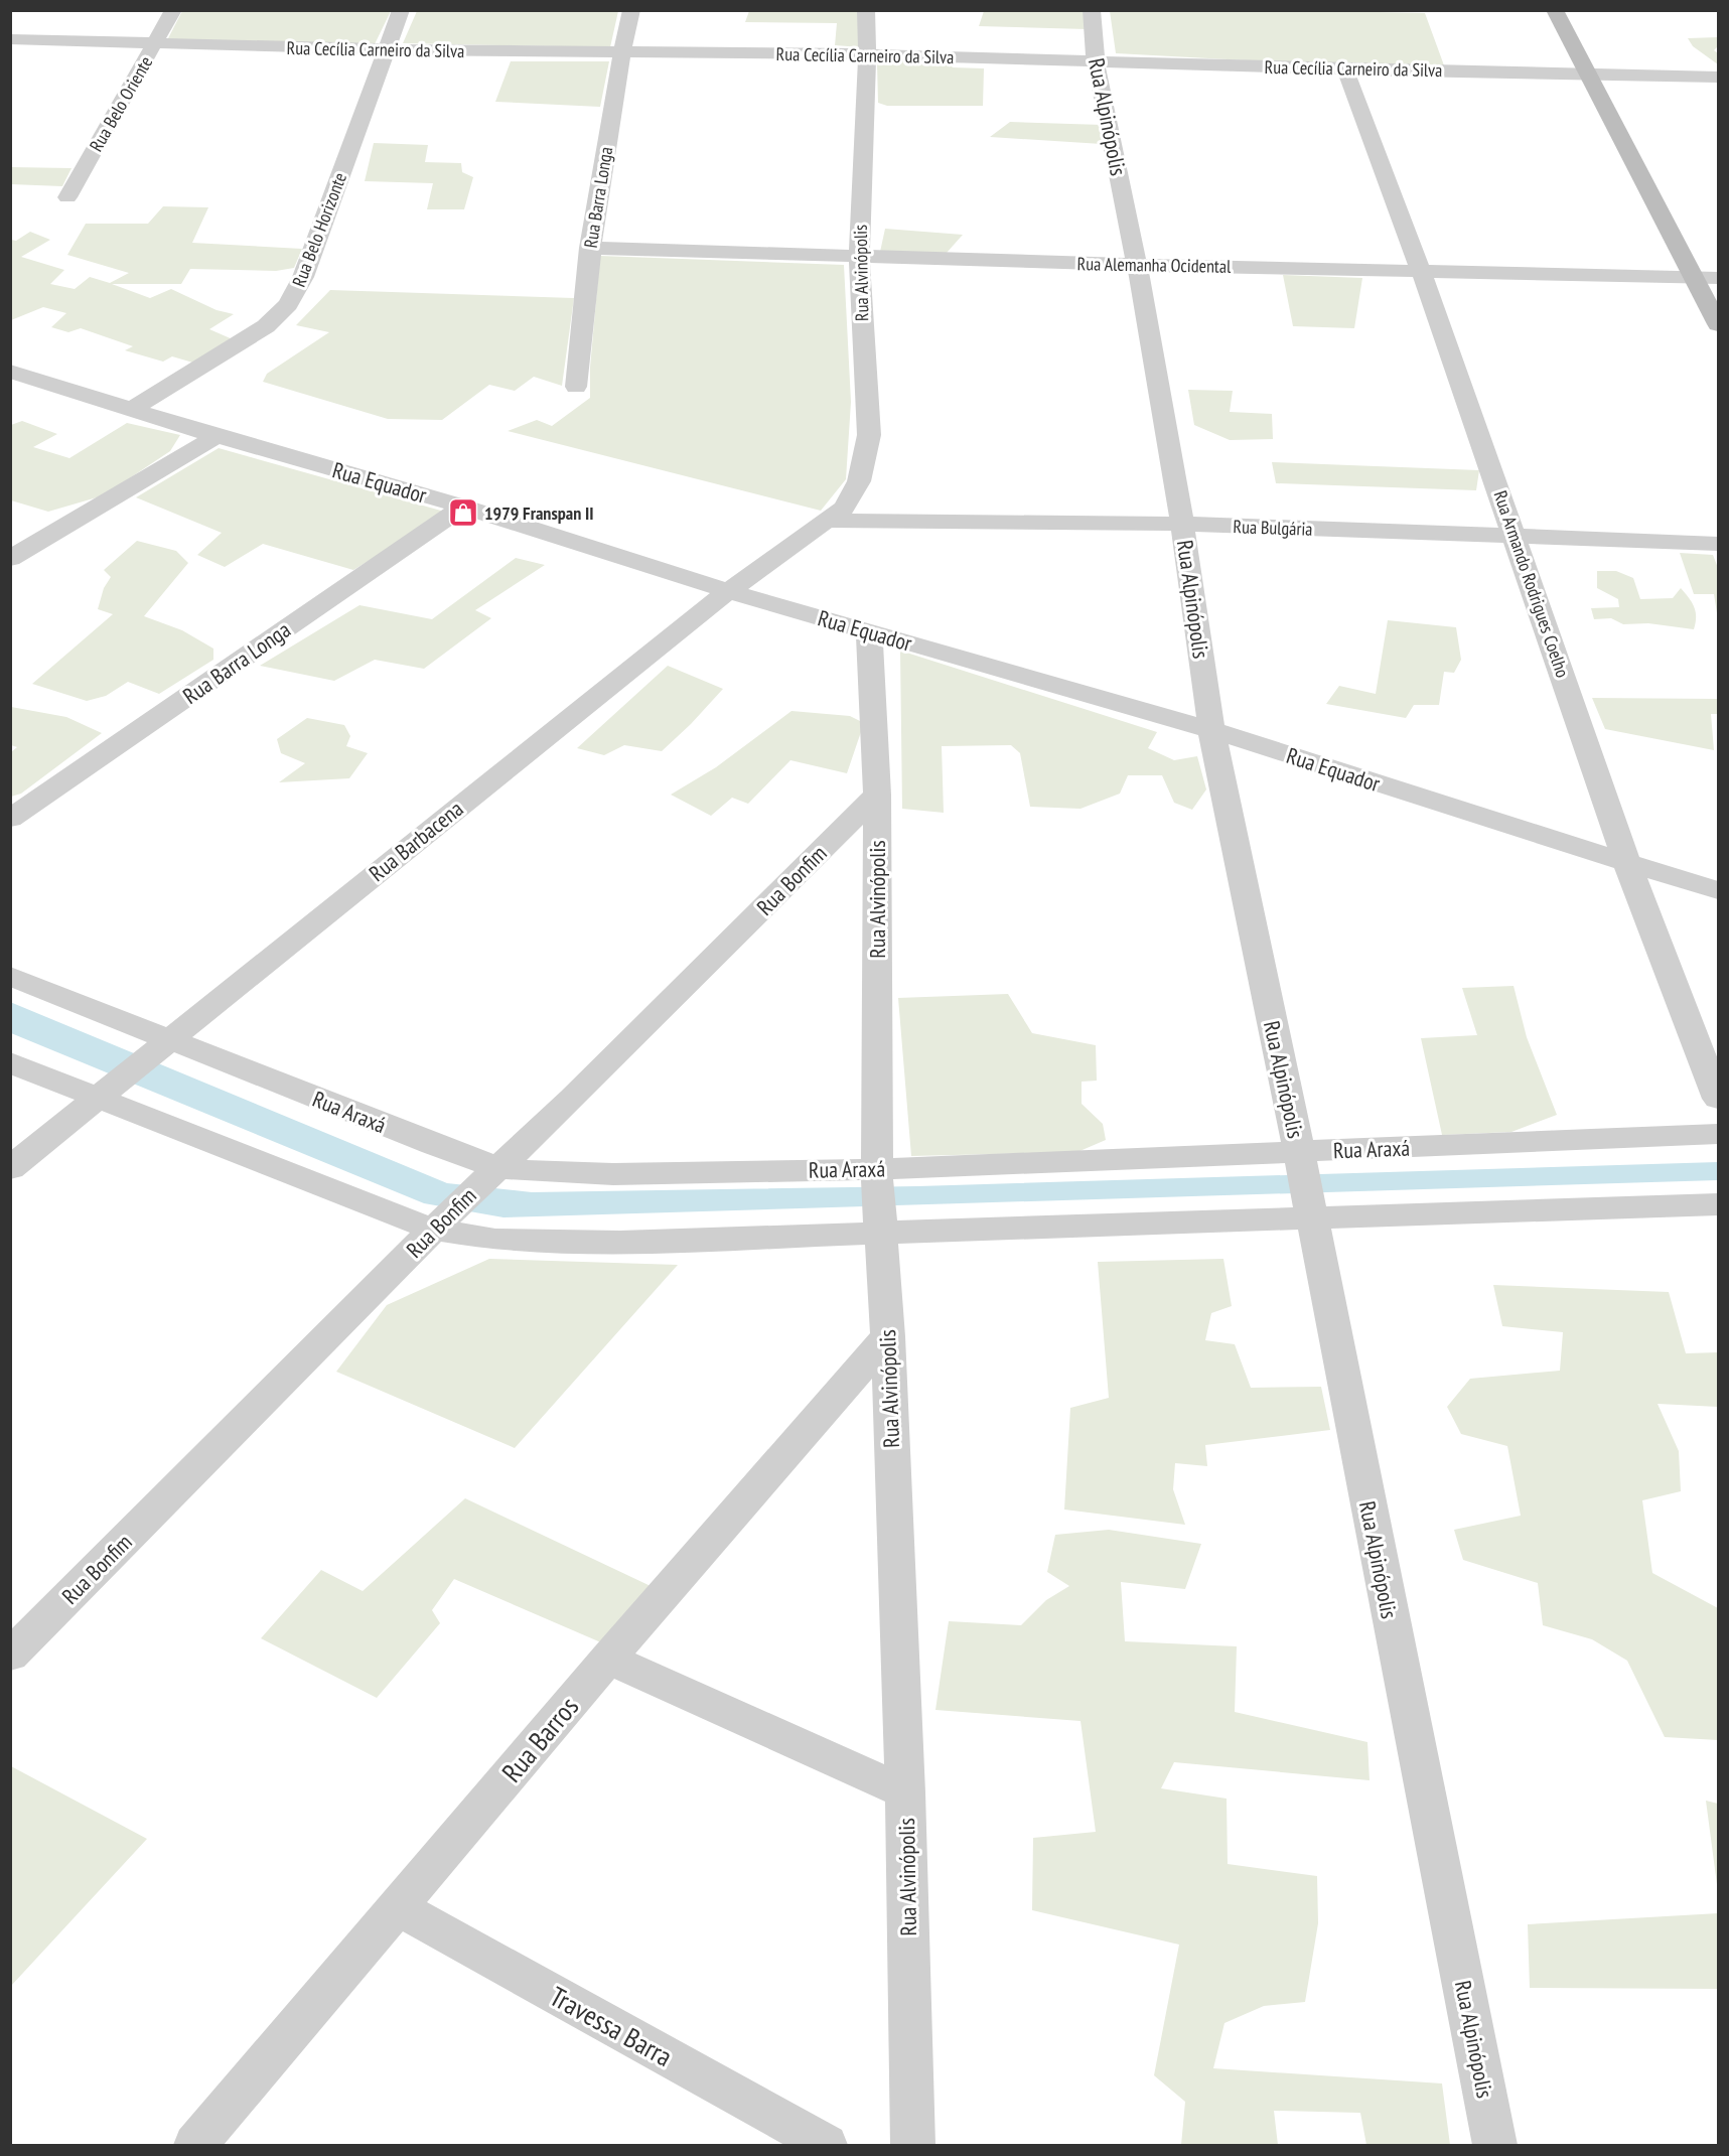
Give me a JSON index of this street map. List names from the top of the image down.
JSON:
{
  "streets": {
    "street": [
      "Rua Cecília Carneiro da Silva",
      "Rua Belo Oriente",
      "Rua Alpinópolis",
      "Rua Barra Longa",
      "Rua Belo Horizonte",
      "Rua Alemanha Ocidental",
      "Rua Alvinópolis",
      "Rua Equador",
      "Rua Bulgária",
      "Rua Armando Rodrigues Coelho",
      "Rua Barbacena",
      "Rua Bonfim",
      "Rua Araxá",
      "Rua Barros",
      "Travessa Barra"
    ]
  },
  "crossings": [
    ["Rua Cecília Carneiro da Silva", "Rua Belo Oriente"],
    ["Rua Cecília Carneiro da Silva", "Rua Alpinópolis"],
    ["Rua Cecília Carneiro da Silva", "Rua Barra Longa"],
    ["Rua Cecília Carneiro da Silva", "Rua Belo Horizonte"],
    ["Rua Cecília Carneiro da Silva", "Rua Alvinópolis"],
    ["Rua Cecília Carneiro da Silva", "Rua Armando Rodrigues Coelho"],
    ["Rua Alpinópolis", "Rua Alemanha Ocidental"],
    ["Rua Alpinópolis", "Rua Equador"],
    ["Rua Alpinópolis", "Rua Bulgária"],
    ["Rua Alpinópolis", "Rua Araxá"],
    ["Rua Barra Longa", "Rua Alemanha Ocidental"],
    ["Rua Barra Longa", "Rua Equador"],
    ["Rua Belo Horizonte", "Rua Equador"],
    ["Rua Alemanha Ocidental", "Rua Alvinópolis"],
    ["Rua Alemanha Ocidental", "Rua Armando Rodrigues Coelho"],
    ["Rua Alvinópolis", "Rua Equador"],
    ["Rua Alvinópolis", "Rua Bulgária"],
    ["Rua Alvinópolis", "Rua Barbacena"],
    ["Rua Alvinópolis", "Rua Bonfim"],
    ["Rua Alvinópolis", "Rua Araxá"],
    ["Rua Alvinópolis", "Rua Barros"],
    ["Rua Equador", "Rua Armando Rodrigues Coelho"],
    ["Rua Equador", "Rua Barbacena"],
    ["Rua Bulgária", "Rua Armando Rodrigues Coelho"],
    ["Rua Bulgária", "Rua Barbacena"],
    ["Rua Barbacena", "Rua Araxá"],
    ["Rua Bonfim", "Rua Araxá"],
    ["Rua Barros", "Travessa Barra"]
  ],
  "places": {
    "shop": ["1979 Franspan II"]
  }
}
